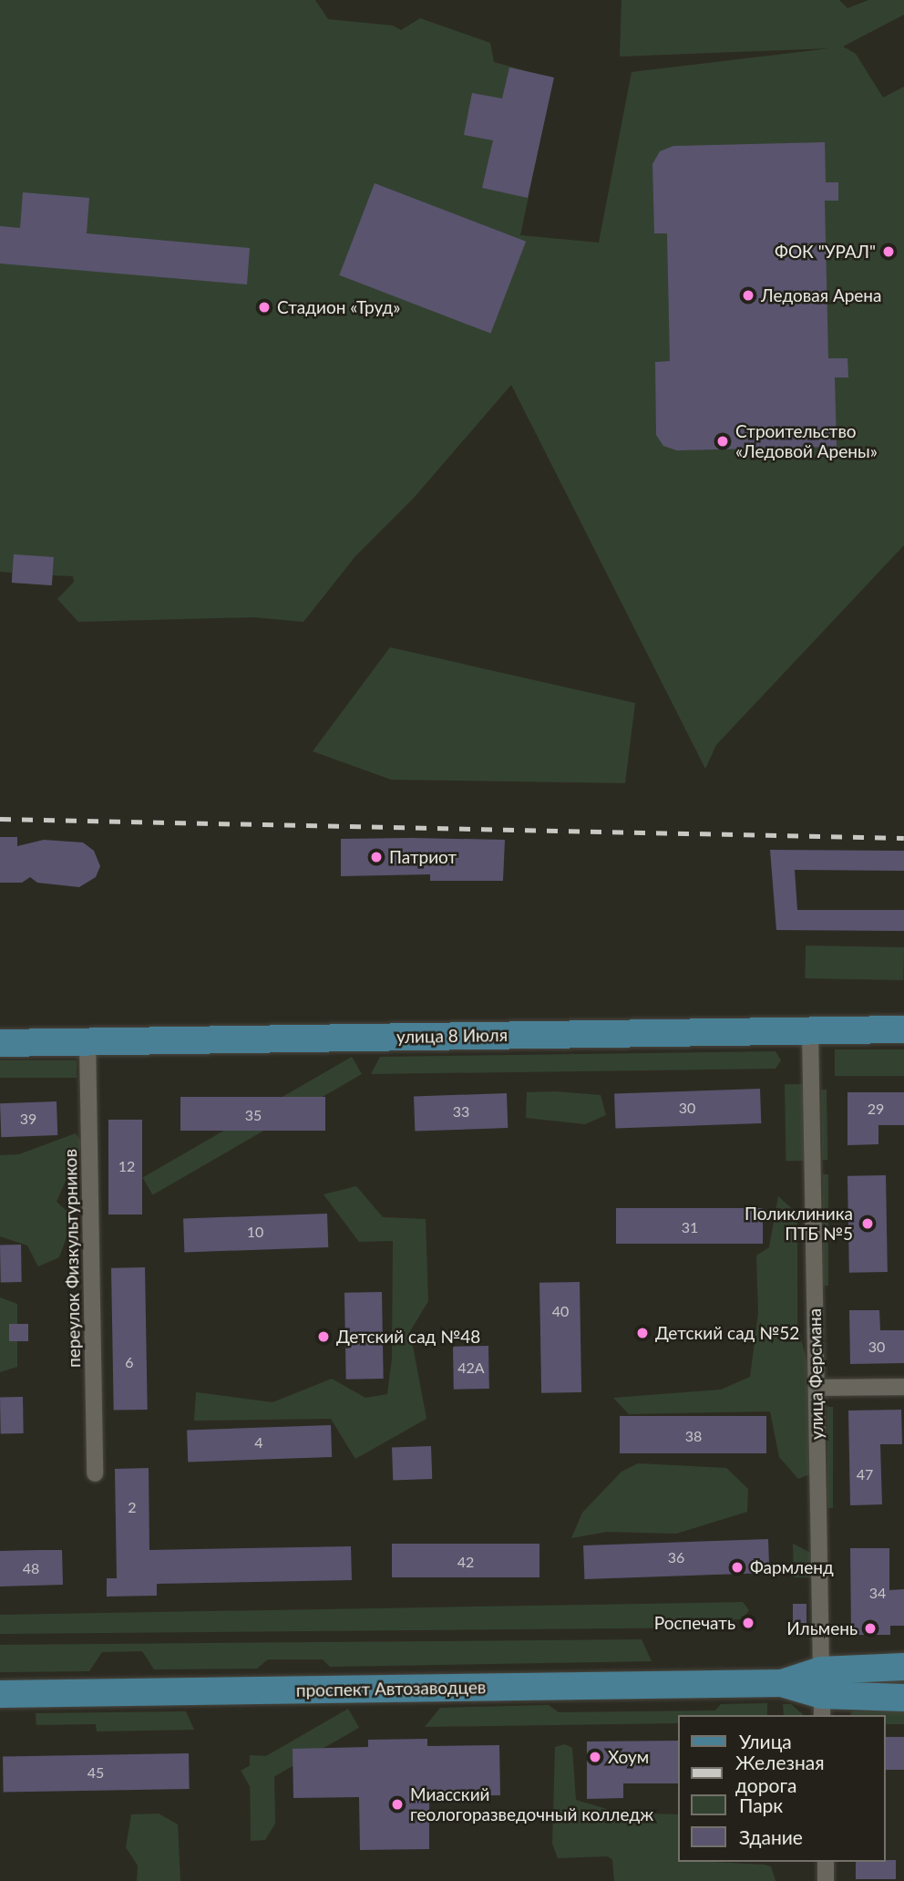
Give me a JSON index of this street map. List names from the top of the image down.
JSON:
{
  "streets": {
    "main road": ["улица 8 Июля", "проспект Автозаводцев"],
    "street": ["переулок Физкультурников", "улица Ферсмана"]
  },
  "crossings": [
    ["улица 8 Июля", "переулок Физкультурников"],
    ["улица 8 Июля", "улица Ферсмана"],
    ["улица Ферсмана", "проспект Автозаводцев"]
  ],
  "places": [
    "ФОК \"УРАЛ\"",
    "Ледовая Арена",
    "Стадион «Труд»",
    "Строительство «Ледовой Арены»",
    "Патриот",
    "Поликлиника ПТБ №5",
    "Детский сад №52",
    "Детский сад №48",
    "Фармленд",
    "Роспечать",
    "Ильмень",
    "Хоум",
    "Миасский геологоразведочный колледж"
  ],
  "house_numbers": [
    "30",
    "29",
    "33",
    "35",
    "39",
    "12",
    "31",
    "10",
    "40",
    "30",
    "6",
    "42А",
    "38",
    "4",
    "47",
    "2",
    "36",
    "42",
    "48",
    "34",
    "45"
  ],
  "legend": [
    "Улица",
    "Железная дорога",
    "Парк",
    "Здание"
  ]
}
